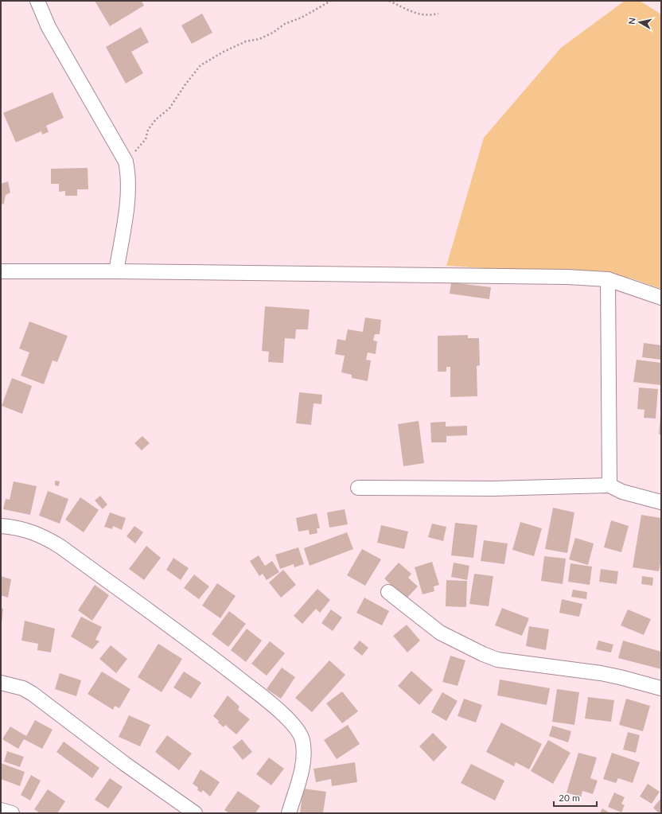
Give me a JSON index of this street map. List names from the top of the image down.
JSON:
{
  "scale_bar": "20 m",
  "north": "left"
}
